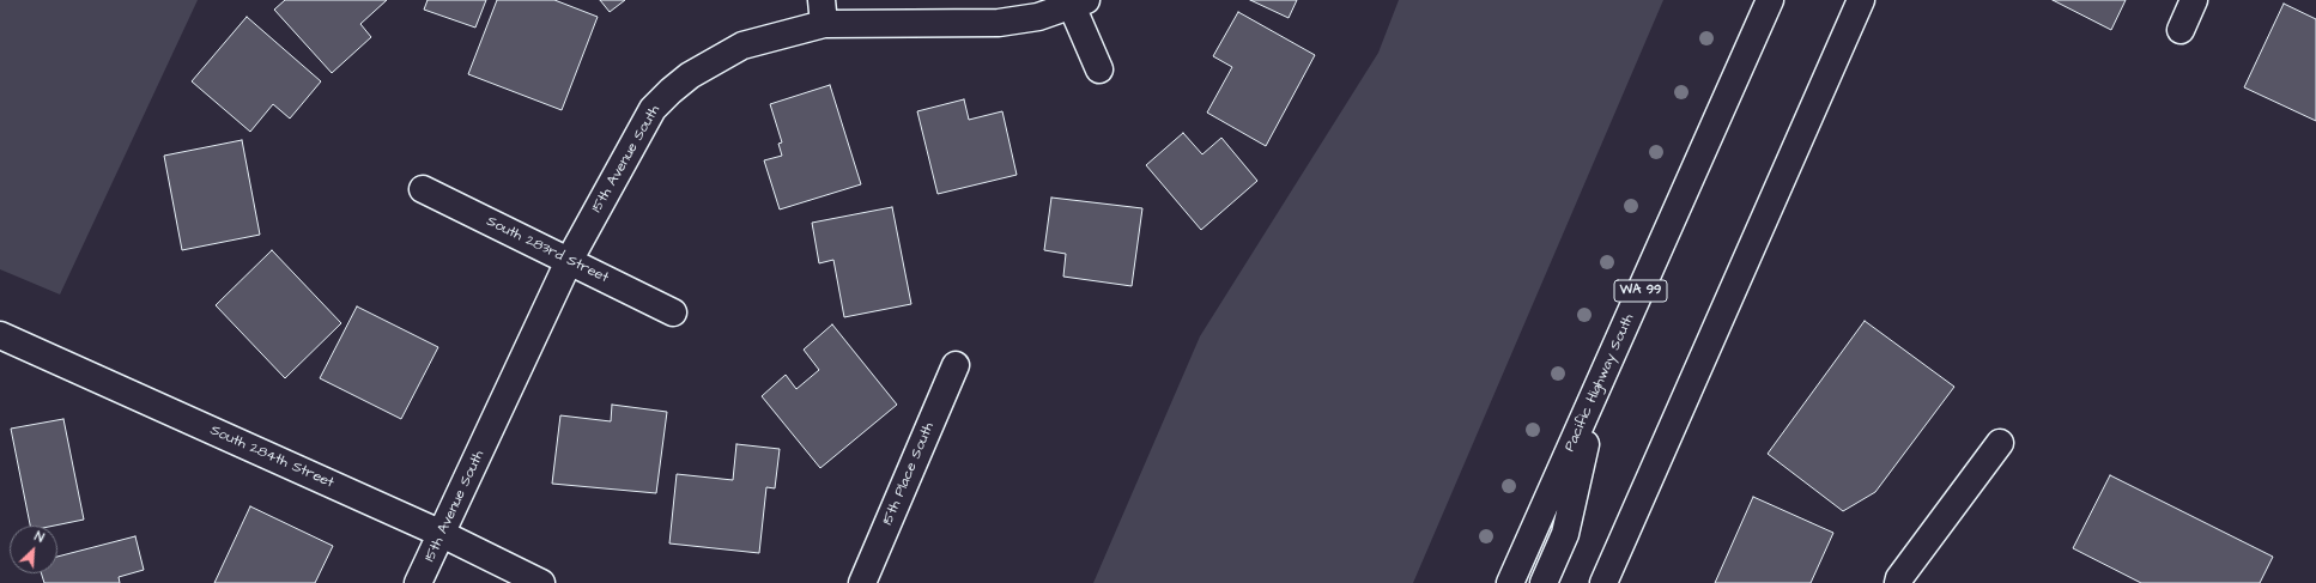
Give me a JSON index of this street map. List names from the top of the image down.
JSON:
{
  "streets": {
    "street": [
      "15th Avenue South",
      "South 283rd Street",
      "WA 99",
      "Pacific Highway South",
      "South 284th Street",
      "15th Place South"
    ]
  },
  "crossings": [
    ["15th Avenue South", "South 283rd Street"],
    ["15th Avenue South", "South 284th Street"]
  ],
  "north": "top right"
}
